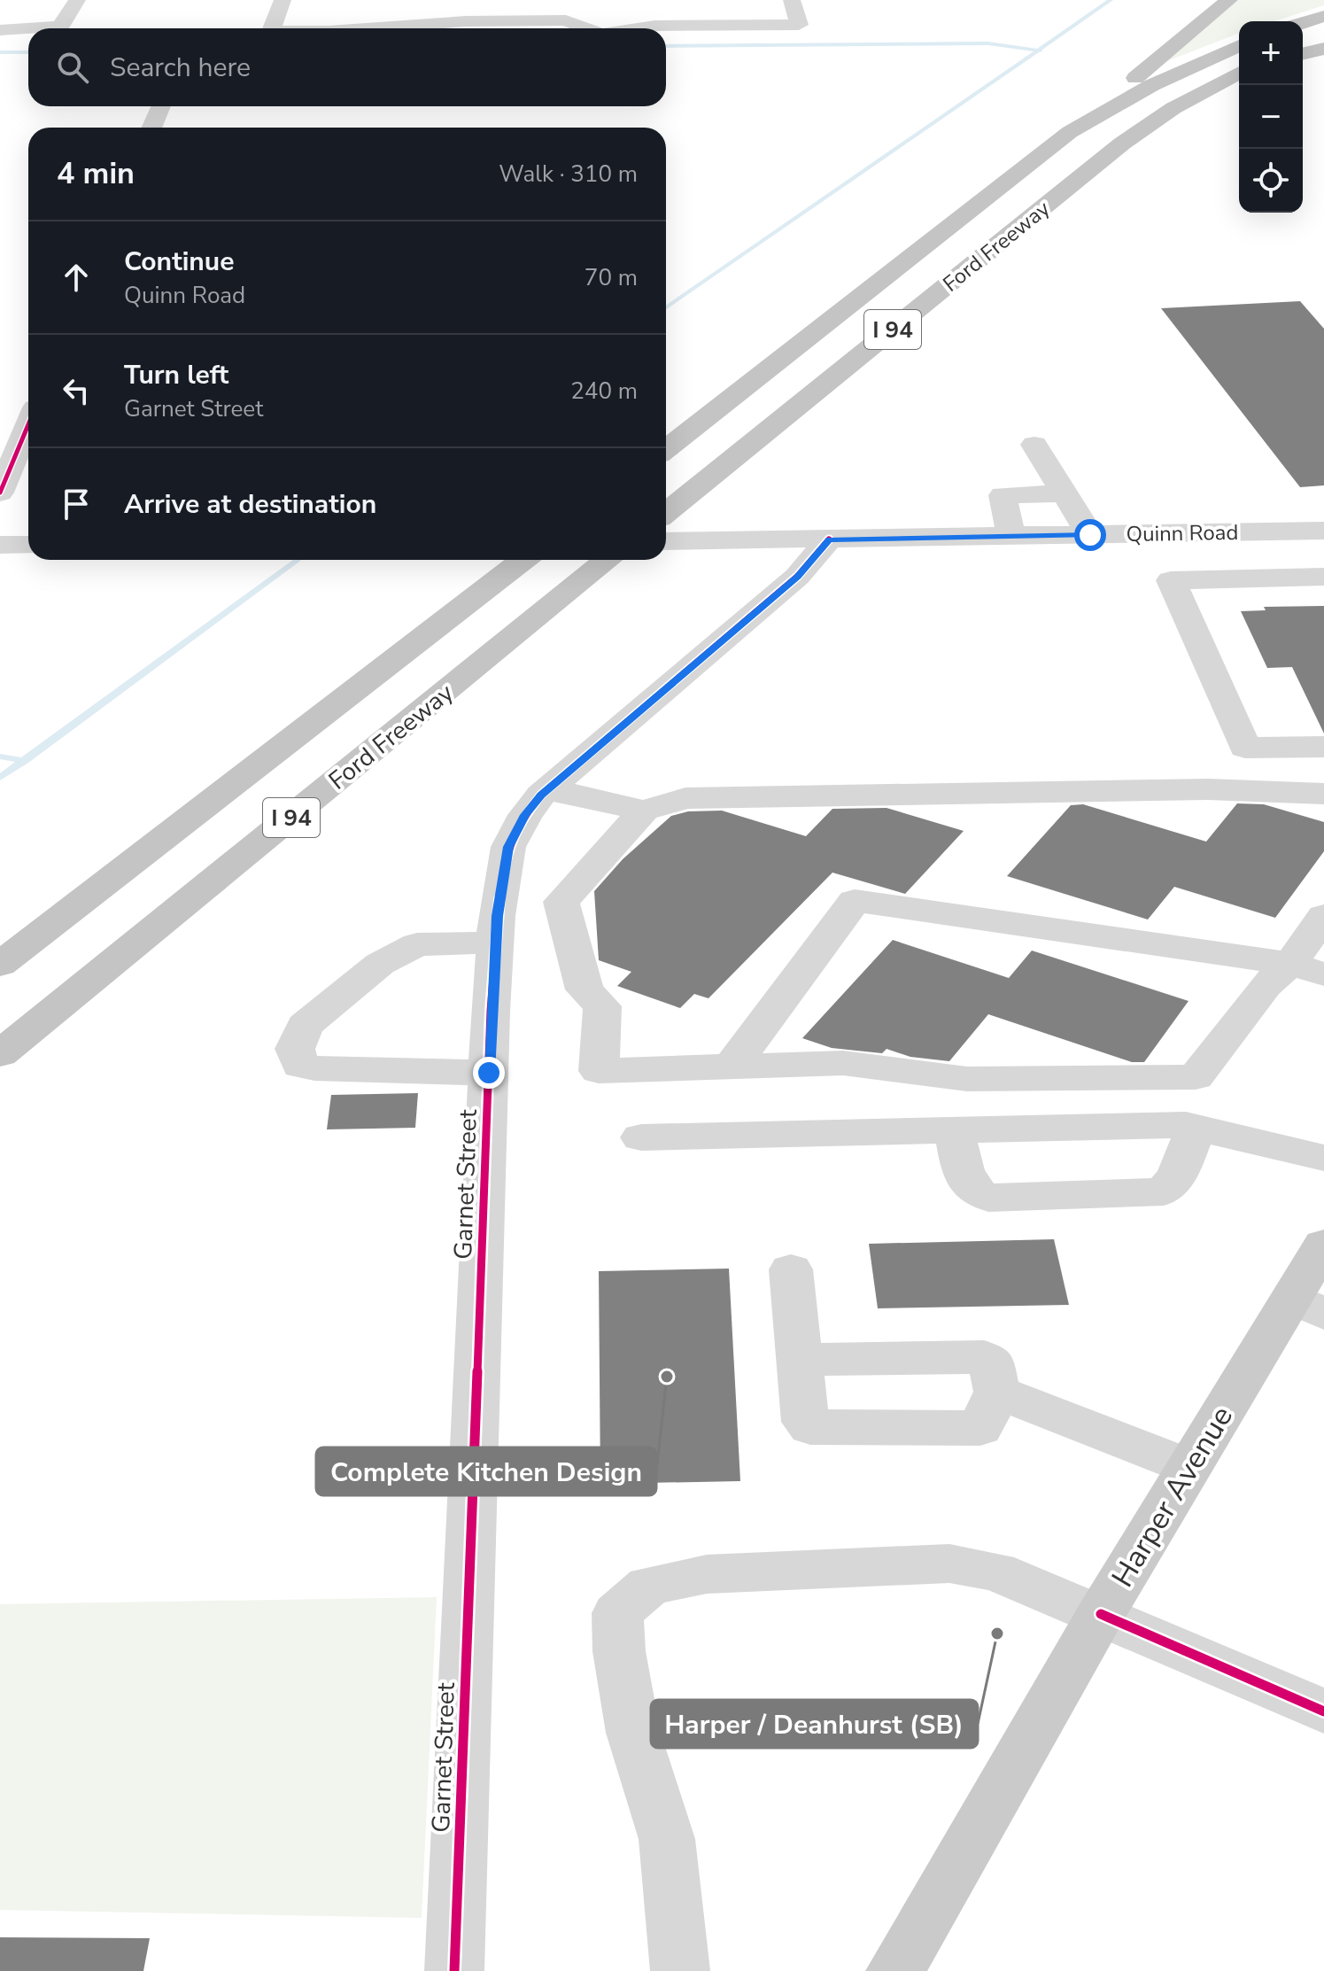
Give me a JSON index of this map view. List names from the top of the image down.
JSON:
{
  "streets": {
    "highway": ["Ford Freeway", "I 94"],
    "main road": ["Harper Avenue"],
    "street": ["Quinn Road", "Garnet Street"]
  },
  "crossings": [
    ["Quinn Road", "Garnet Street"]
  ],
  "places": ["Complete Kitchen Design", "Harper / Deanhurst (SB)"],
  "page": {
    "map_buttons": ["+", "−"],
    "search": "Search here",
    "heading": ["4 min", "Walk · 310 m"],
    "list": [
      ["Continue", "Quinn Road", "70 m"],
      ["Turn left", "Garnet Street", "240 m"],
      "Arrive at destination"
    ]
  }
}
